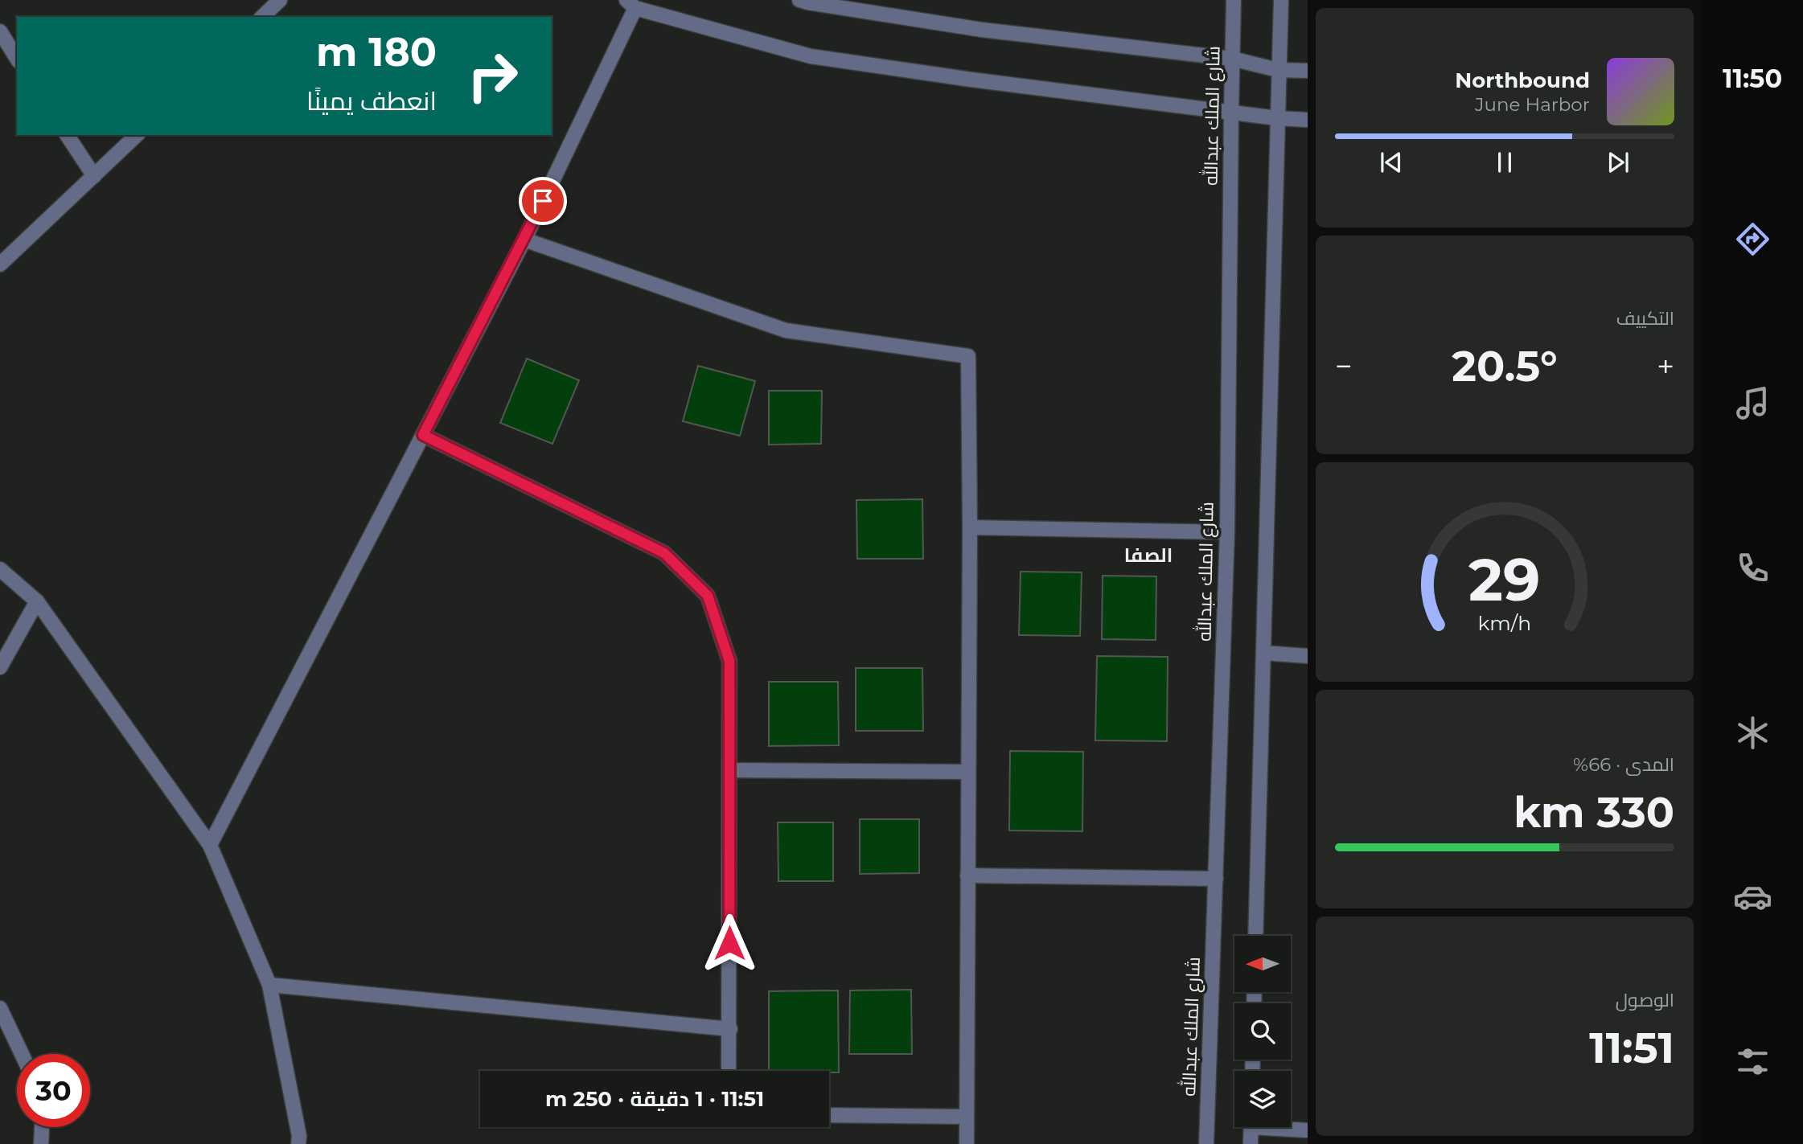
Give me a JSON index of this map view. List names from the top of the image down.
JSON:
{
  "streets": {
    "street": ["شارع الملك عبدالله"]
  },
  "districts": ["الصفا"],
  "north": "left",
  "page": {
    "tabs": "11:50",
    "turn": ["180 m", "انعطف يمينًا"],
    "song": ["Northbound", "June Harbor"],
    "tile": [
      "التكييف",
      ["المدى · 66%", "330 km"],
      ["الوصول", "11:51"]
    ],
    "heat": ["−", "20.5°", "+"],
    "limit": "30",
    "trip": "11:51 · 1 دقيقة · 250 m",
    "gauge": ["29", "km/h"]
  }
}
